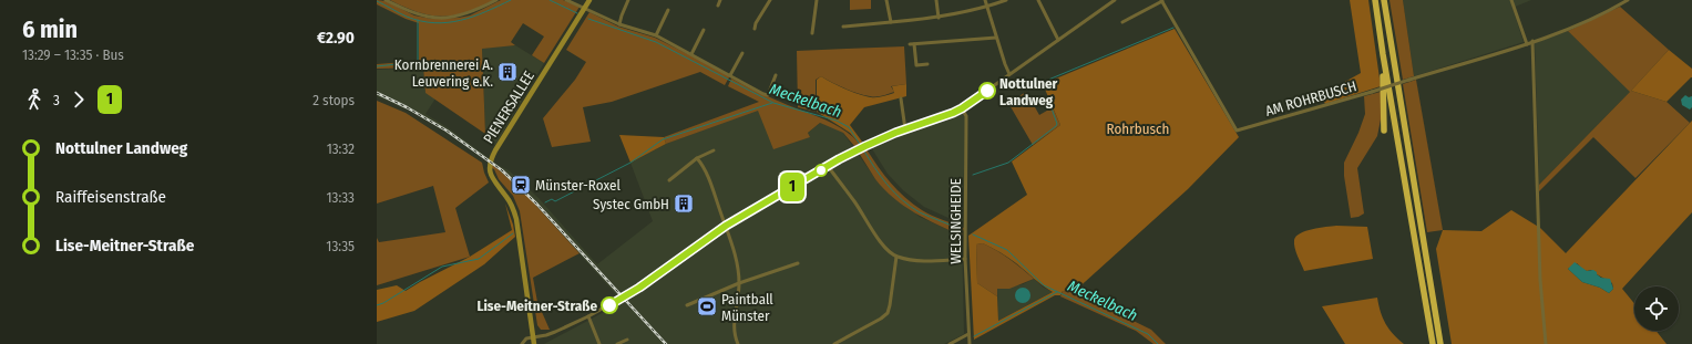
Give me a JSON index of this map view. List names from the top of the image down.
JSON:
{
  "streets": {
    "main road": ["PIENERSALLEE"],
    "street": ["AM ROHRBUSCH", "WELSINGHEIDE"]
  },
  "water": ["Meckelbach"],
  "parks": ["Rohrbusch"],
  "places": {
    "building": ["Kornbrennerei A. Leuvering e.K.", "Systec GmbH"],
    "other": ["Nottulner Landweg", "Lise-Meitner-Straße"],
    "station": ["Münster-Roxel"],
    "sports": ["Paintball Münster"]
  },
  "lines": ["bus line 1"],
  "page": {
    "heading": ["6 min", "13:29 – 13:35 · Bus", "€2.90"],
    "on_map": "1",
    "legs": ["3", "1", "2 stops"],
    "list": [
      {
        "name": "Nottulner Landweg",
        "value": "13:32"
      },
      {
        "name": "Raiffeisenstraße",
        "value": "13:33"
      },
      {
        "name": "Lise-Meitner-Straße",
        "value": "13:35"
      }
    ]
  }
}
